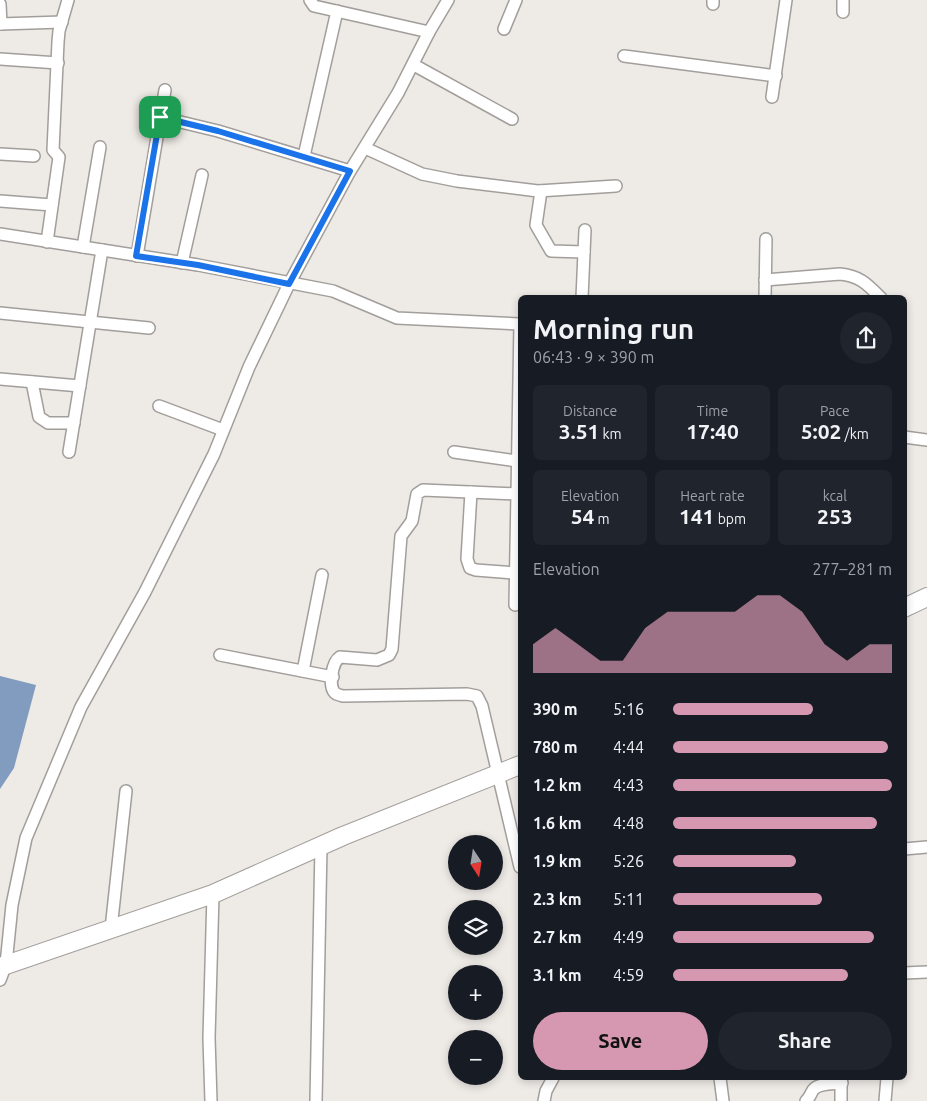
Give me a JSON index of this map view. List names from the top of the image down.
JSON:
{
  "north": "bottom",
  "page": {
    "heading": ["Morning run", "06:43 · 9 × 390 m"],
    "stats": [
      ["Distance", "3.51 km"],
      ["Time", "17:40"],
      ["Pace", "5:02 /km"],
      ["Elevation", "54 m"],
      ["Heart rate", "141 bpm"],
      ["kcal", "253"]
    ],
    "chart": ["Elevation", "277–281 m"],
    "list": [
      {
        "name": "390 m",
        "note": "5:16"
      },
      {
        "name": "780 m",
        "note": "4:44"
      },
      {
        "name": "1.2 km",
        "note": "4:43"
      },
      {
        "name": "1.6 km",
        "note": "4:48"
      },
      {
        "name": "1.9 km",
        "note": "5:26"
      },
      {
        "name": "2.3 km",
        "note": "5:11"
      },
      {
        "name": "2.7 km",
        "note": "4:49"
      },
      {
        "name": "3.1 km",
        "note": "4:59"
      }
    ],
    "map_buttons": ["+", "−"],
    "buttons": ["Save", "Share"]
  }
}
